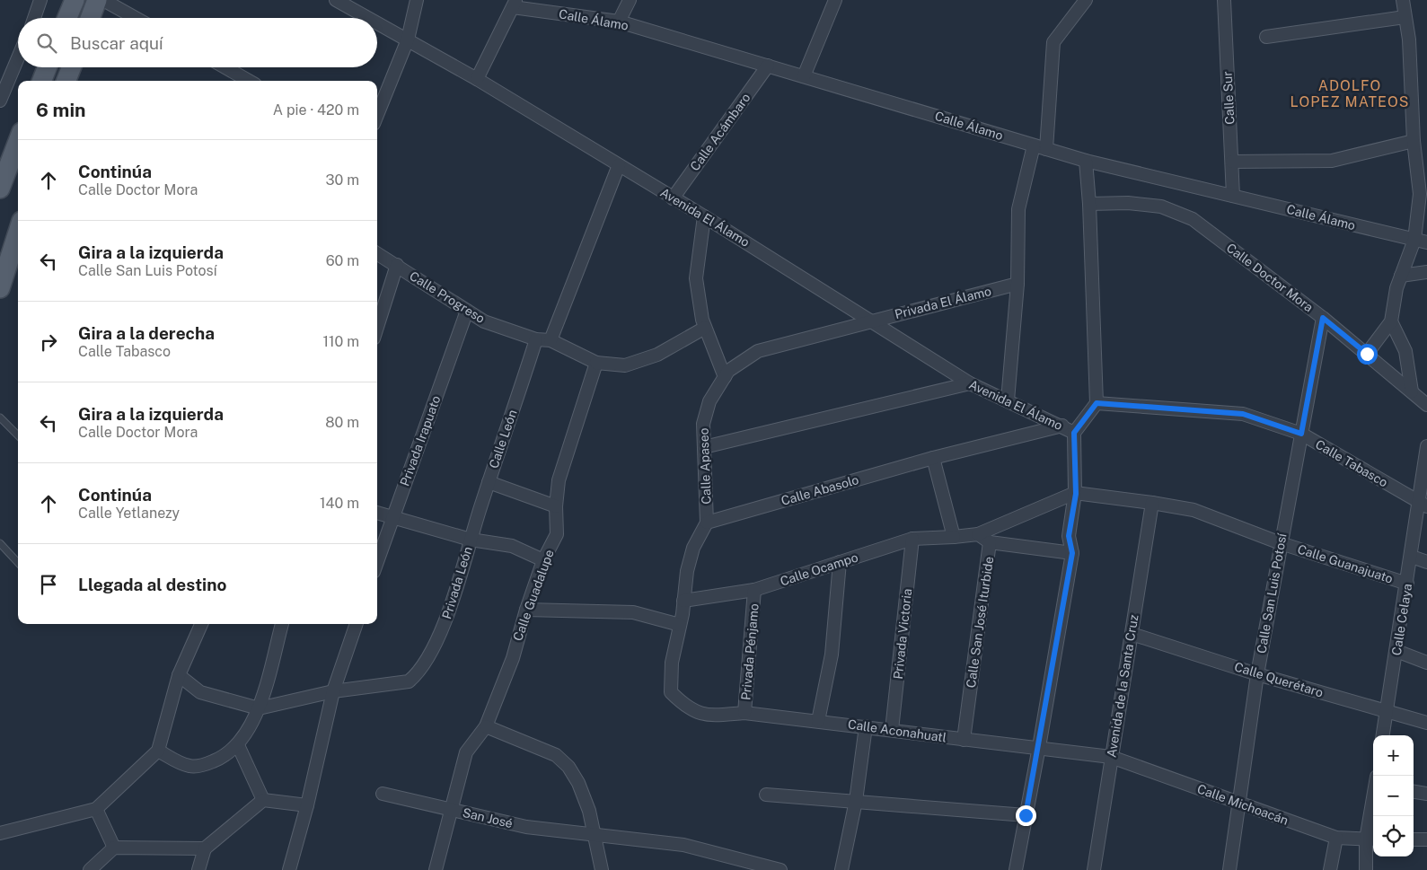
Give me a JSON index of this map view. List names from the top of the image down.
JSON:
{
  "streets": {
    "street": [
      "Calle Álamo",
      "Calle Sur",
      "Calle Acámbaro",
      "Avenida El Álamo",
      "Calle Doctor Mora",
      "Calle Progreso",
      "Privada El Álamo",
      "Calle León",
      "Privada Irapuato",
      "Calle Tabasco",
      "Calle Apaseo",
      "Calle Abasolo",
      "Calle Guanajuato",
      "Calle Ocampo",
      "Privada León",
      "Calle San Luis Potosí",
      "Calle Guadalupe",
      "Calle Celaya",
      "Calle San José Iturbide",
      "Privada Victoria",
      "Privada Pénjamo",
      "Calle Querétaro",
      "Avenida de la Santa Cruz",
      "Calle Aconahuatl",
      "Calle Michoacán",
      "San José"
    ]
  },
  "crossings": [
    ["Calle Álamo", "Calle Sur"],
    ["Calle Álamo", "Calle Acámbaro"],
    ["Calle Acámbaro", "Avenida El Álamo"],
    ["Avenida El Álamo", "Privada El Álamo"],
    ["Avenida El Álamo", "Calle Apaseo"],
    ["Avenida El Álamo", "Calle Abasolo"],
    ["Calle Doctor Mora", "Calle San Luis Potosí"],
    ["Calle Progreso", "Calle León"],
    ["Calle Progreso", "Privada Irapuato"],
    ["Privada El Álamo", "Calle Apaseo"],
    ["Calle León", "Privada León"],
    ["Calle Tabasco", "Calle San Luis Potosí"],
    ["Calle Tabasco", "Calle Celaya"],
    ["Calle Apaseo", "Calle Abasolo"],
    ["Calle Apaseo", "Calle Ocampo"],
    ["Calle Apaseo", "Calle Aconahuatl"],
    ["Calle Guanajuato", "Calle San Luis Potosí"],
    ["Calle Guanajuato", "Calle Celaya"],
    ["Calle Guanajuato", "Avenida de la Santa Cruz"],
    ["Calle Ocampo", "Privada Victoria"],
    ["Calle Ocampo", "Privada Pénjamo"],
    ["Calle San Luis Potosí", "Calle Querétaro"],
    ["Calle San Luis Potosí", "Calle Michoacán"],
    ["Calle Guadalupe", "San José"],
    ["Calle Celaya", "Calle Querétaro"],
    ["Calle San José Iturbide", "Calle Aconahuatl"],
    ["Privada Victoria", "Calle Aconahuatl"],
    ["Privada Pénjamo", "Calle Aconahuatl"],
    ["Calle Querétaro", "Avenida de la Santa Cruz"],
    ["Avenida de la Santa Cruz", "Calle Aconahuatl"],
    ["Avenida de la Santa Cruz", "Calle Michoacán"],
    ["Calle Aconahuatl", "Calle Michoacán"]
  ],
  "districts": ["ADOLFO LOPEZ MATEOS"],
  "page": {
    "search": "Buscar aquí",
    "heading": ["6 min", "A pie · 420 m"],
    "list": [
      ["Continúa", "Calle Doctor Mora", "30 m"],
      ["Gira a la izquierda", "Calle San Luis Potosí", "60 m"],
      ["Gira a la derecha", "Calle Tabasco", "110 m"],
      ["Gira a la izquierda", "Calle Doctor Mora", "80 m"],
      ["Continúa", "Calle Yetlanezy", "140 m"],
      "Llegada al destino"
    ],
    "map_buttons": ["+", "−"]
  }
}
